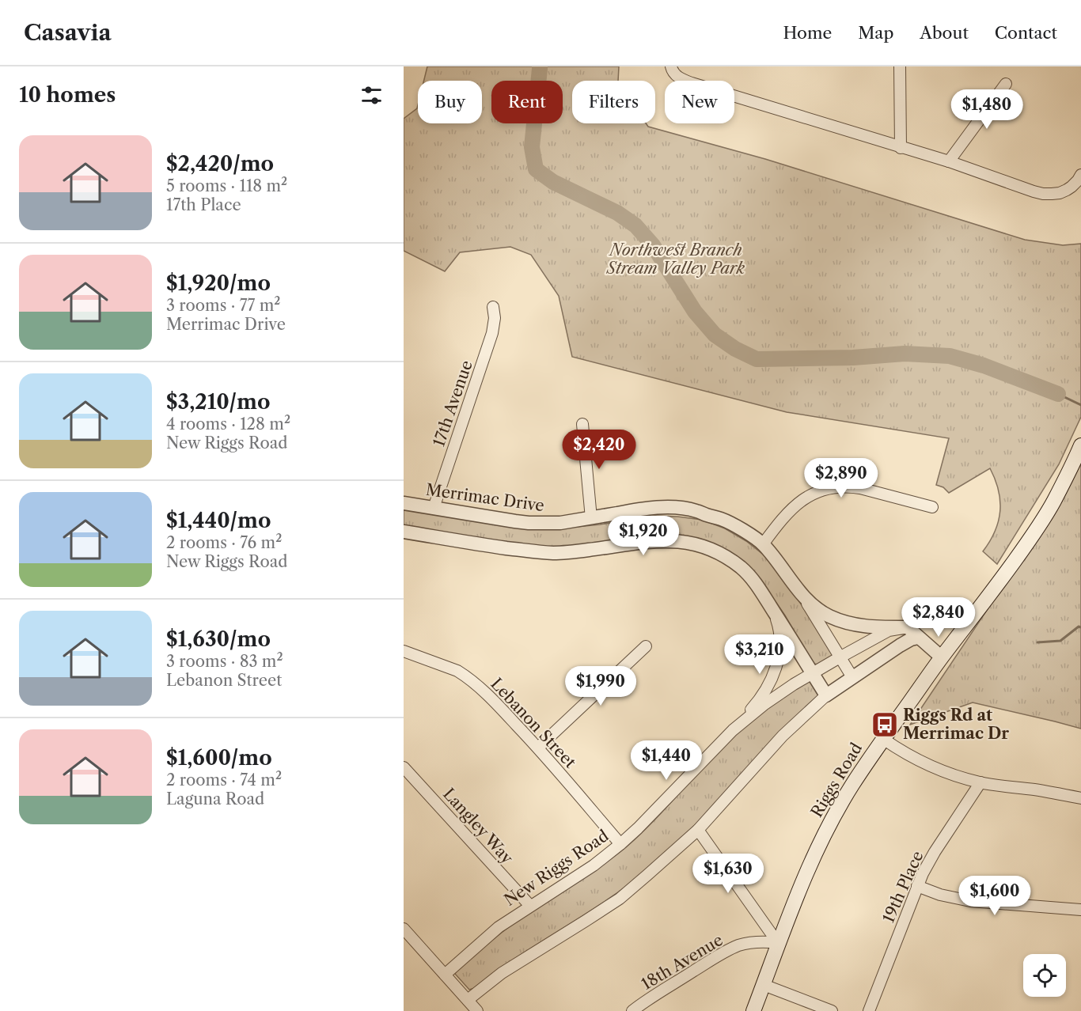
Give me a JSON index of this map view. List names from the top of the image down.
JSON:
{
  "streets": {
    "main road": ["Riggs Road"],
    "street": [
      "17th Avenue",
      "Merrimac Drive",
      "Lebanon Street",
      "Langley Way",
      "New Riggs Road",
      "19th Place",
      "18th Avenue"
    ]
  },
  "crossings": [
    ["17th Avenue", "Merrimac Drive"],
    ["Merrimac Drive", "New Riggs Road"],
    ["Lebanon Street", "New Riggs Road"],
    ["Riggs Road", "18th Avenue"],
    ["Langley Way", "New Riggs Road"]
  ],
  "parks": ["Northwest Branch Stream Valley Park"],
  "places": {
    "bus stop": ["Riggs Rd at Merrimac Dr"]
  },
  "page": {
    "header": "Casavia",
    "nav": [
      "Home",
      "Map",
      "About",
      "Contact"
    ],
    "heading": "10 homes",
    "chip": [
      "Buy",
      "Rent",
      "Filters",
      "New"
    ],
    "price": [
      "$1,480",
      "$2,420",
      "$2,890",
      "$1,920",
      "$2,840",
      "$3,210",
      "$1,990",
      "$1,440",
      "$1,630",
      "$1,600"
    ],
    "list": [
      {
        "name": "$2,420/mo",
        "note": "5 rooms · 118 m² · 17th Place"
      },
      {
        "name": "$1,920/mo",
        "note": "3 rooms · 77 m² · Merrimac Drive"
      },
      {
        "name": "$3,210/mo",
        "note": "4 rooms · 128 m² · New Riggs Road"
      },
      {
        "name": "$1,440/mo",
        "note": "2 rooms · 76 m² · New Riggs Road"
      },
      {
        "name": "$1,630/mo",
        "note": "3 rooms · 83 m² · Lebanon Street"
      },
      {
        "name": "$1,600/mo",
        "note": "2 rooms · 74 m² · Laguna Road"
      }
    ]
  }
}
